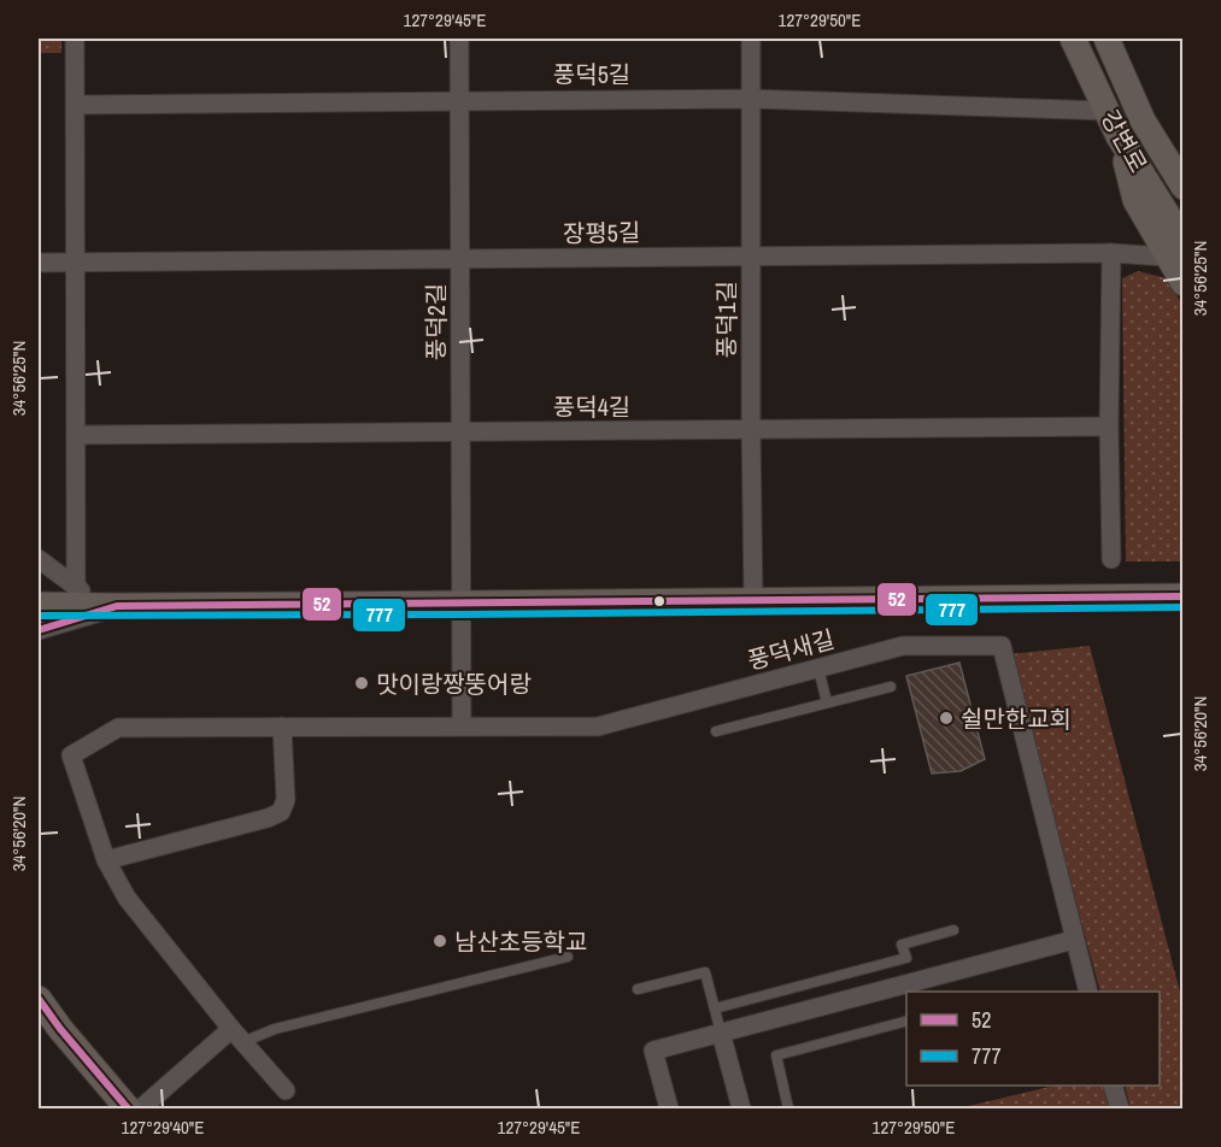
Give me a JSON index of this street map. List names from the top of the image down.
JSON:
{
  "streets": {
    "street": [
      "풍덕5길",
      "강변로",
      "장평5길",
      "풍덕1길",
      "풍덕2길",
      "풍덕4길",
      "풍덕새길"
    ]
  },
  "crossings": [
    ["풍덕5길", "강변로"],
    ["풍덕5길", "풍덕1길"],
    ["풍덕5길", "풍덕2길"],
    ["강변로", "장평5길"],
    ["장평5길", "풍덕1길"],
    ["장평5길", "풍덕2길"],
    ["풍덕1길", "풍덕4길"],
    ["풍덕2길", "풍덕4길"],
    ["풍덕2길", "풍덕새길"]
  ],
  "places": ["맛이랑짱뚱어랑", "쉴만한교회", "남산초등학교"],
  "lines": ["transit line 52", "transit line 777"],
  "legend": ["52", "777"],
  "coordinates": [
    "127°29'45\"E",
    "127°29'50\"E",
    "34°56'25\"N",
    "34°56'20\"N",
    "127°29'40\"E"
  ]
}
